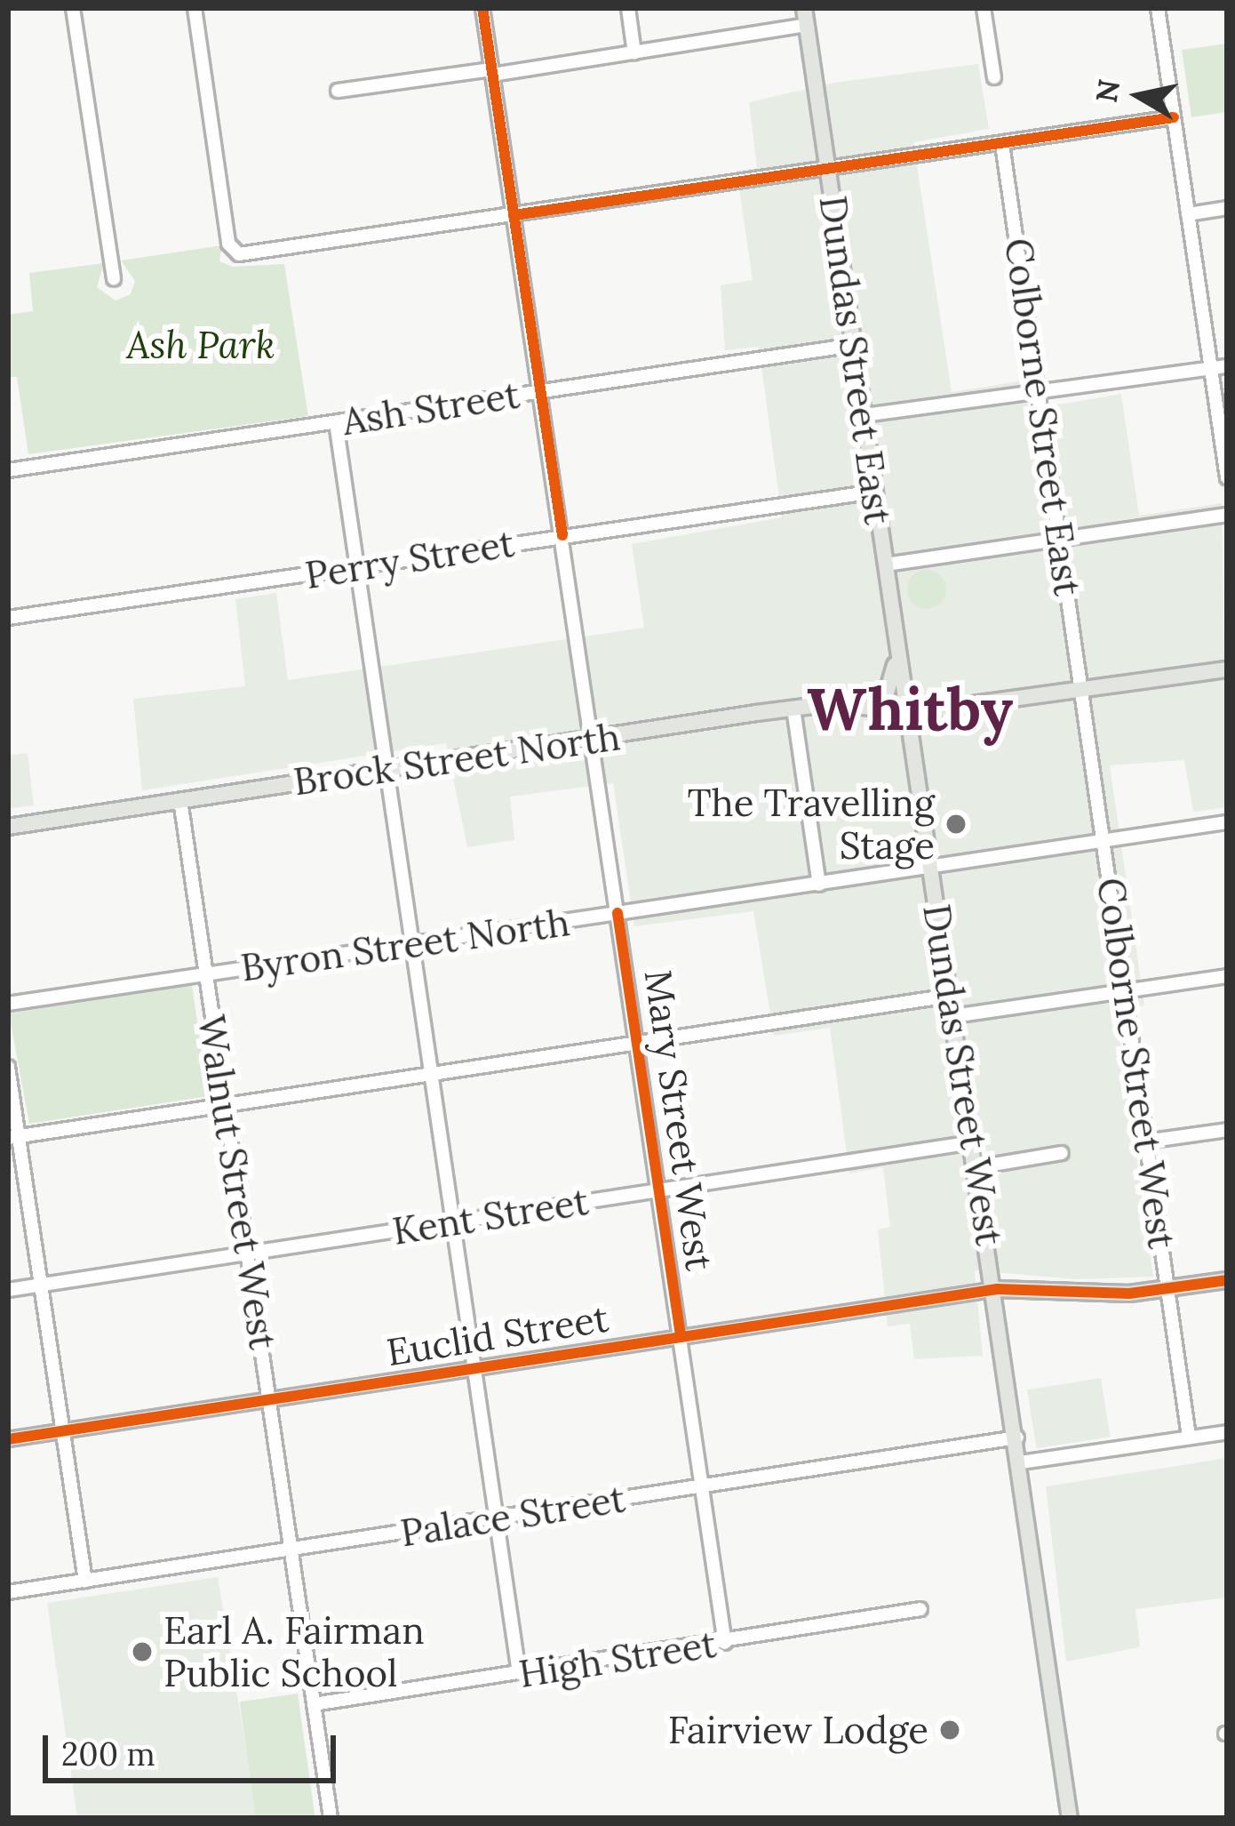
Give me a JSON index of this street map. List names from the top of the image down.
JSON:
{
  "streets": {
    "main road": ["Dundas Street East", "Brock Street North", "Dundas Street West"],
    "street": [
      "Ash Street",
      "Colborne Street East",
      "Perry Street",
      "Byron Street North",
      "Colborne Street West",
      "Mary Street West",
      "Walnut Street West",
      "Kent Street",
      "Euclid Street",
      "Palace Street",
      "High Street"
    ]
  },
  "crossings": [
    ["Dundas Street East", "Ash Street"],
    ["Dundas Street East", "Perry Street"],
    ["Dundas Street East", "Brock Street North"],
    ["Dundas Street East", "Dundas Street West"],
    ["Ash Street", "Mary Street West"],
    ["Colborne Street East", "Brock Street North"],
    ["Colborne Street East", "Colborne Street West"],
    ["Perry Street", "Mary Street West"],
    ["Brock Street North", "Colborne Street West"],
    ["Brock Street North", "Dundas Street West"],
    ["Brock Street North", "Mary Street West"],
    ["Brock Street North", "Walnut Street West"],
    ["Byron Street North", "Colborne Street West"],
    ["Byron Street North", "Dundas Street West"],
    ["Byron Street North", "Mary Street West"],
    ["Byron Street North", "Walnut Street West"],
    ["Dundas Street West", "Kent Street"],
    ["Dundas Street West", "Euclid Street"],
    ["Dundas Street West", "Palace Street"],
    ["Mary Street West", "Kent Street"],
    ["Mary Street West", "Euclid Street"],
    ["Mary Street West", "Palace Street"],
    ["Mary Street West", "High Street"],
    ["Walnut Street West", "Kent Street"],
    ["Walnut Street West", "Euclid Street"],
    ["Walnut Street West", "Palace Street"],
    ["Walnut Street West", "High Street"]
  ],
  "districts": ["Whitby"],
  "parks": ["Ash Park"],
  "places": ["The Travelling Stage", "Earl A. Fairman Public School", "Fairview Lodge"],
  "scale_bar": "200 m",
  "north": "left"
}
